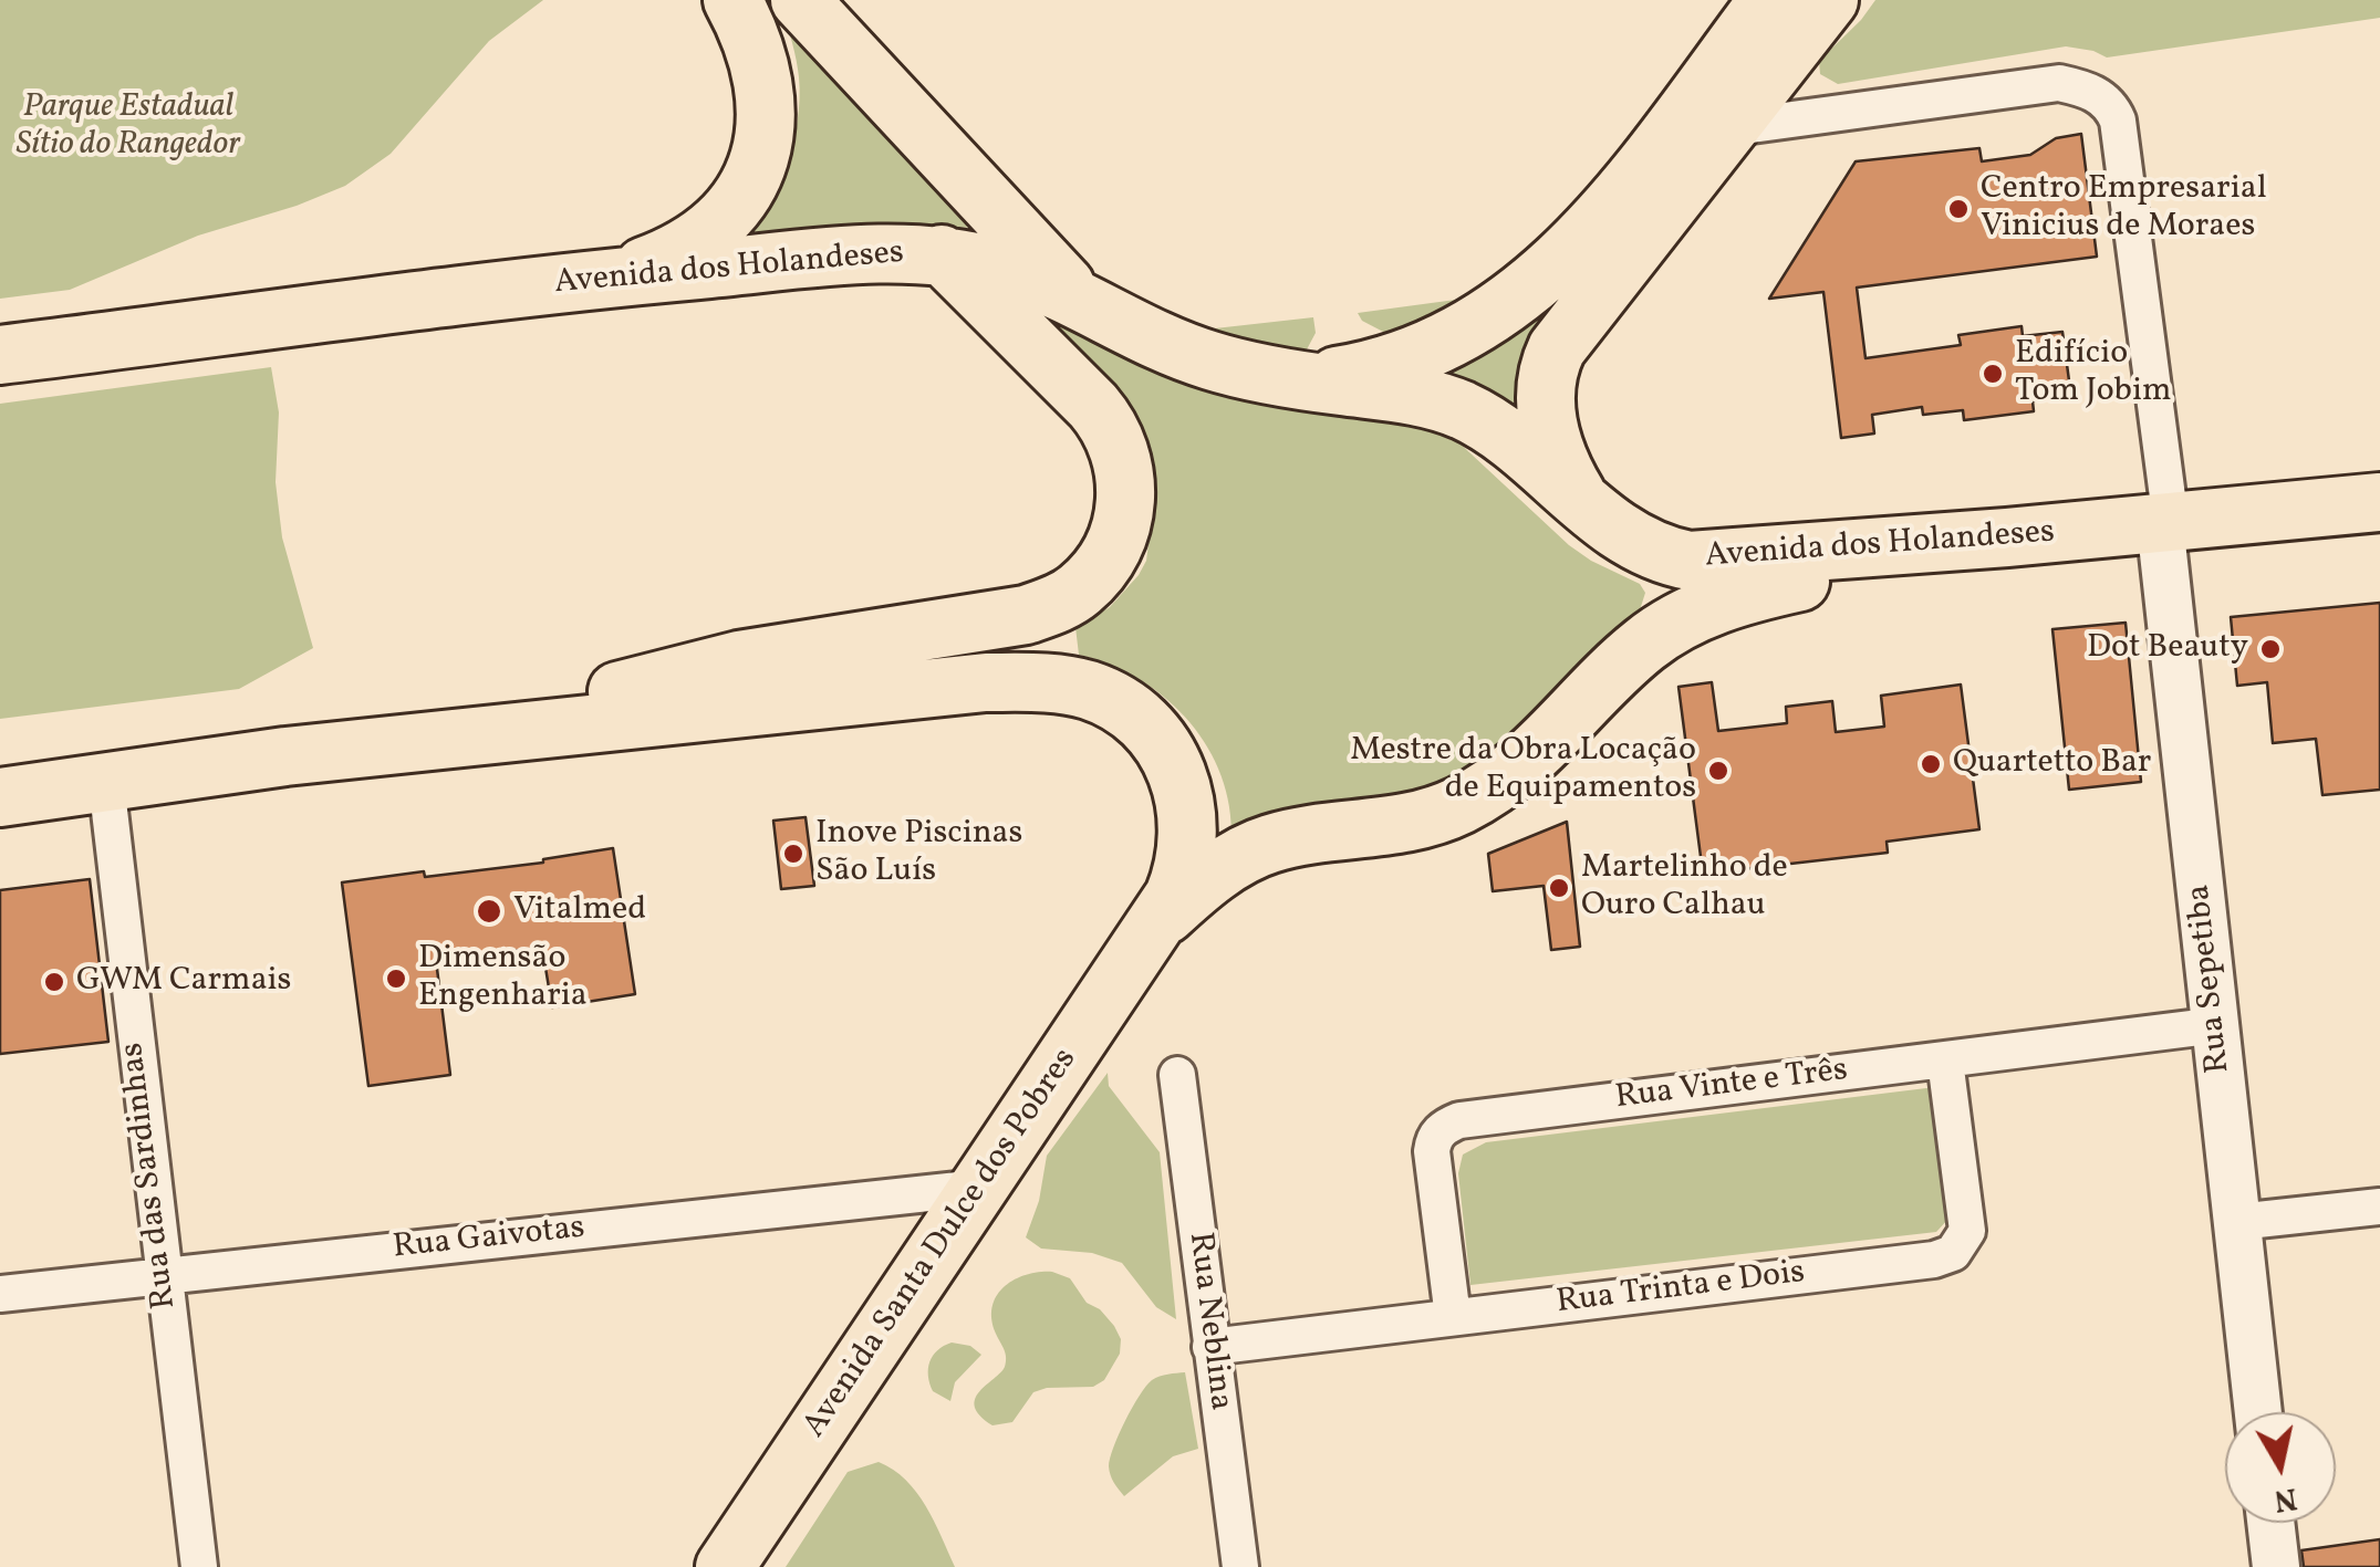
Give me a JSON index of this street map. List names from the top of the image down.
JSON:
{
  "streets": {
    "main road": ["Avenida dos Holandeses", "Avenida Santa Dulce dos Pobres"],
    "street": [
      "Rua Sepetiba",
      "Rua Vinte e Três",
      "Rua das Sardinhas",
      "Rua Gaivotas",
      "Rua Trinta e Dois",
      "Rua Neblina"
    ]
  },
  "crossings": [
    ["Avenida dos Holandeses", "Rua Sepetiba"],
    ["Rua Sepetiba", "Rua Vinte e Três"],
    ["Rua Vinte e Três", "Rua Trinta e Dois"],
    ["Rua das Sardinhas", "Rua Gaivotas"],
    ["Rua Gaivotas", "Avenida Santa Dulce dos Pobres"],
    ["Rua Trinta e Dois", "Rua Neblina"]
  ],
  "parks": ["Parque Estadual Sítio do Rangedor"],
  "places": [
    "Centro Empresarial Vinicius de Moraes",
    "Edifício Tom Jobim",
    "Dot Beauty",
    "Quartetto Bar",
    "Mestre da Obra Locação de Equipamentos",
    "Inove Piscinas São Luís",
    "Martelinho de Ouro Calhau",
    "Vitalmed",
    "Dimensão Engenharia",
    "GWM Carmais"
  ],
  "north": "bottom"
}
